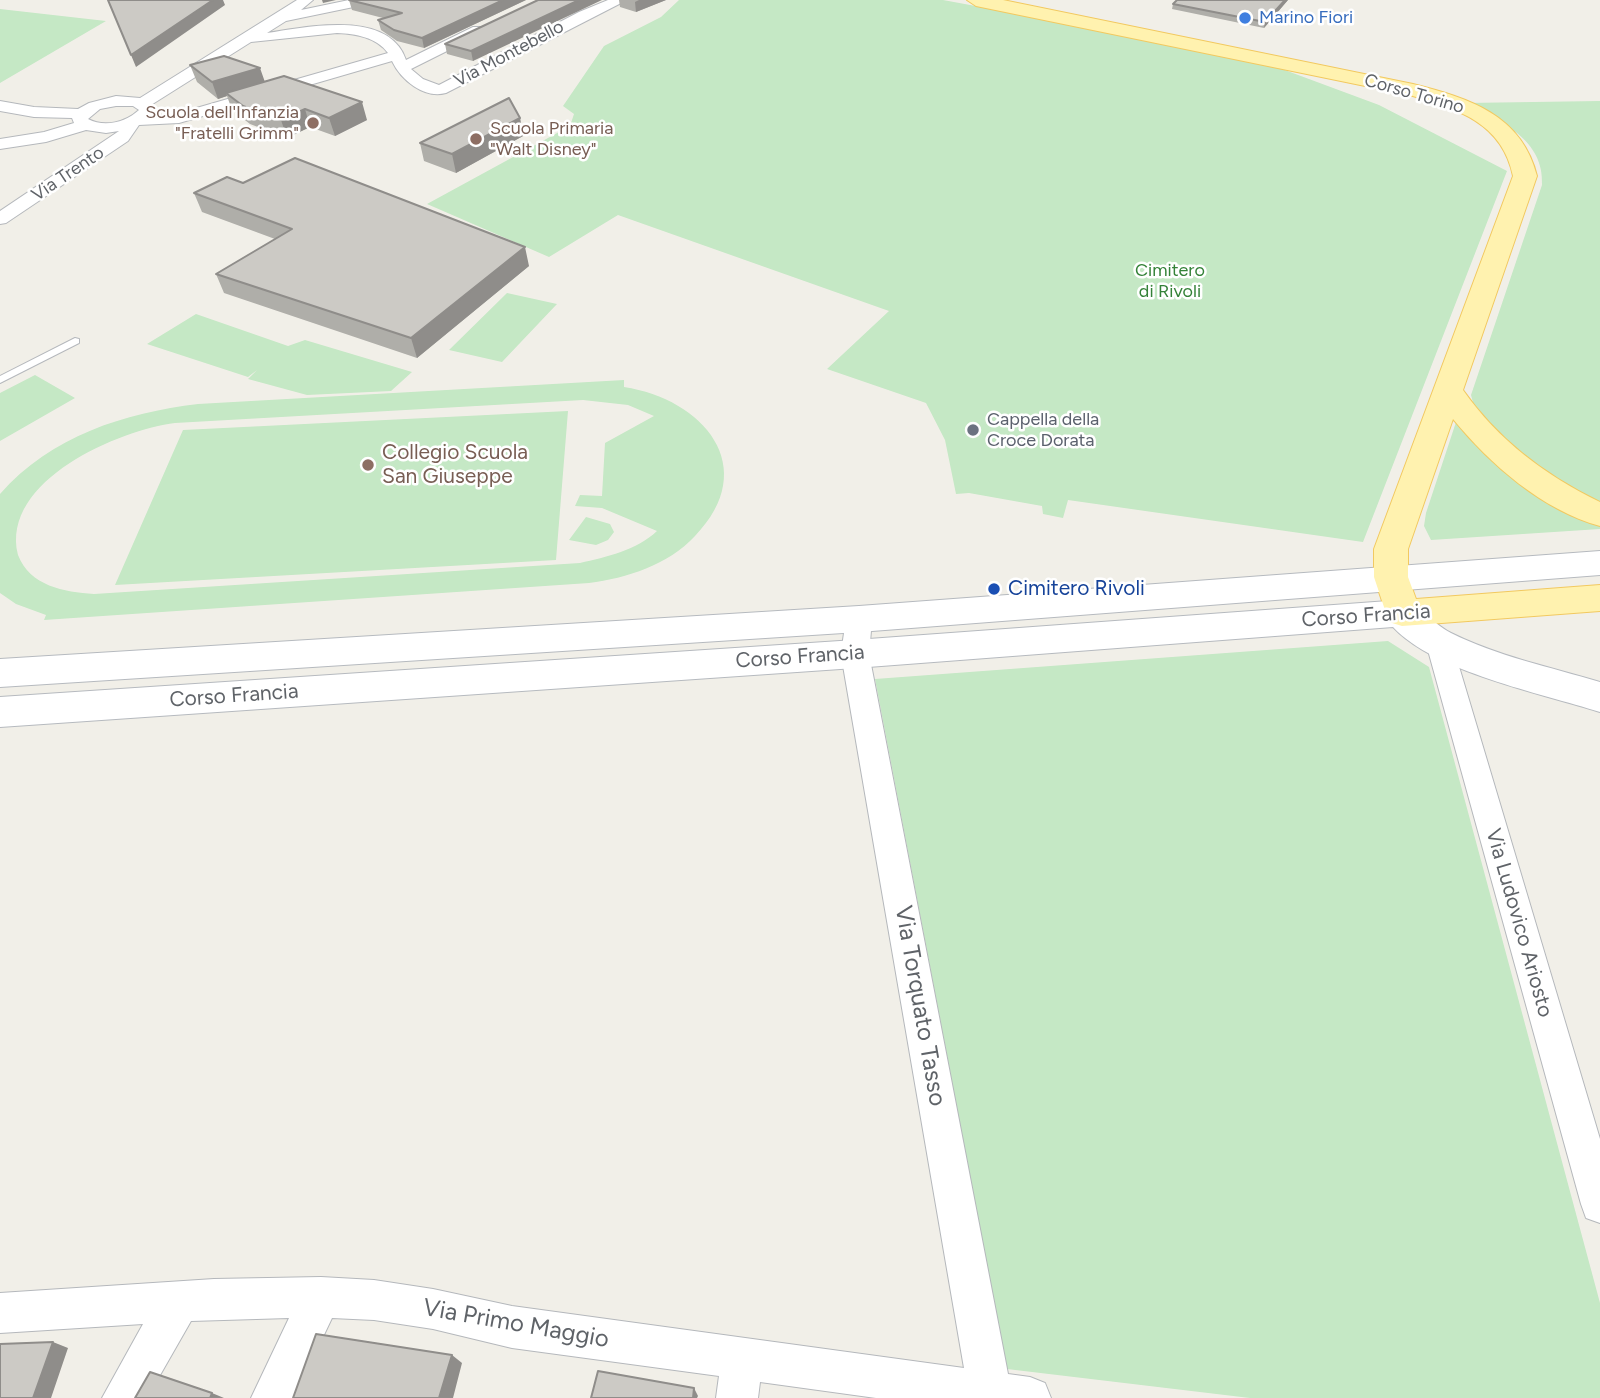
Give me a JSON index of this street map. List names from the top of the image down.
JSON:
{
  "streets": {
    "main road": ["Corso Torino", "Corso Francia"],
    "street": [
      "Via Montebello",
      "Via Trento",
      "Via Ludovico Ariosto",
      "Via Torquato Tasso",
      "Via Primo Maggio"
    ]
  },
  "crossings": [
    ["Corso Torino", "Corso Francia"],
    ["Corso Francia", "Via Torquato Tasso"],
    ["Via Torquato Tasso", "Via Primo Maggio"]
  ],
  "parks": ["Cimitero di Rivoli"],
  "places": [
    "Marino Fiori",
    "Scuola dell'Infanzia \"Fratelli Grimm\"",
    "Scuola Primaria \"Walt Disney\"",
    "Cappella della Croce Dorata",
    "Collegio Scuola San Giuseppe",
    "Cimitero Rivoli"
  ]
}
